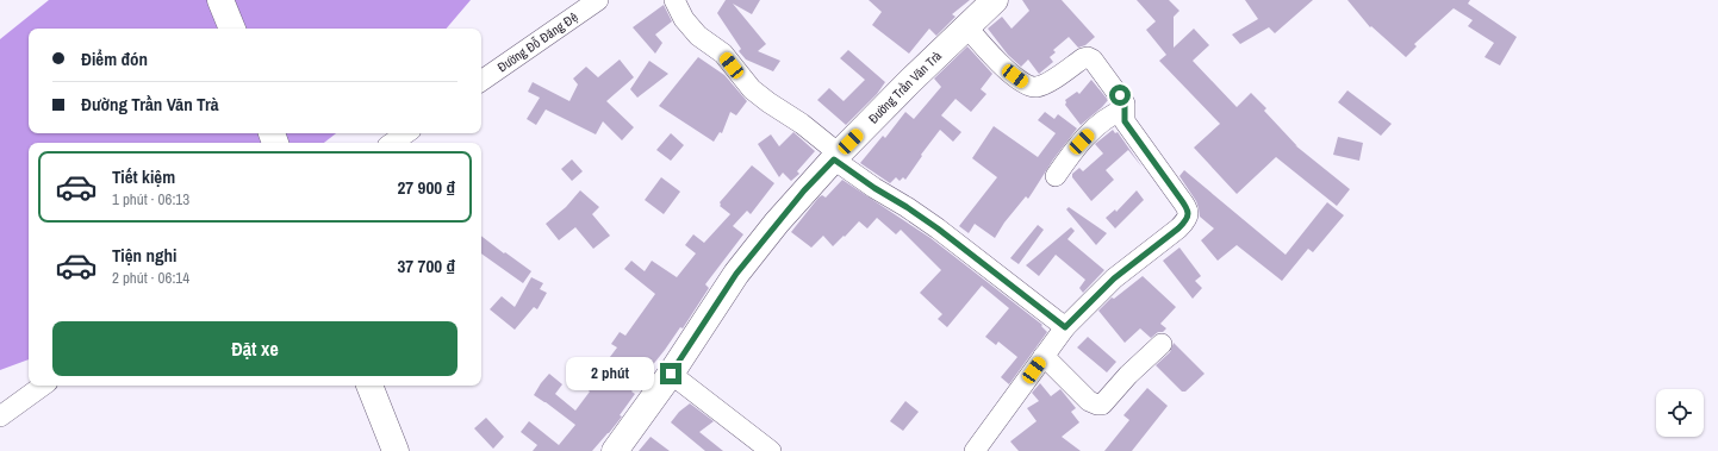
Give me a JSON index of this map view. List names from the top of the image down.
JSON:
{
  "streets": {
    "main road": ["Đường Trần Văn Trà"],
    "street": ["Đường Đỗ Đăng Đệ"]
  },
  "page": {
    "banner": ["Điểm đón", "Đường Trần Văn Trà"],
    "list": [
      {
        "name": "Tiết kiệm",
        "note": "1 phút · 06:13",
        "value": "27 900 ₫"
      },
      {
        "name": "Tiện nghi",
        "note": "2 phút · 06:14",
        "value": "37 700 ₫"
      }
    ],
    "buttons": "Đặt xe",
    "bubble": "2 phút"
  }
}
